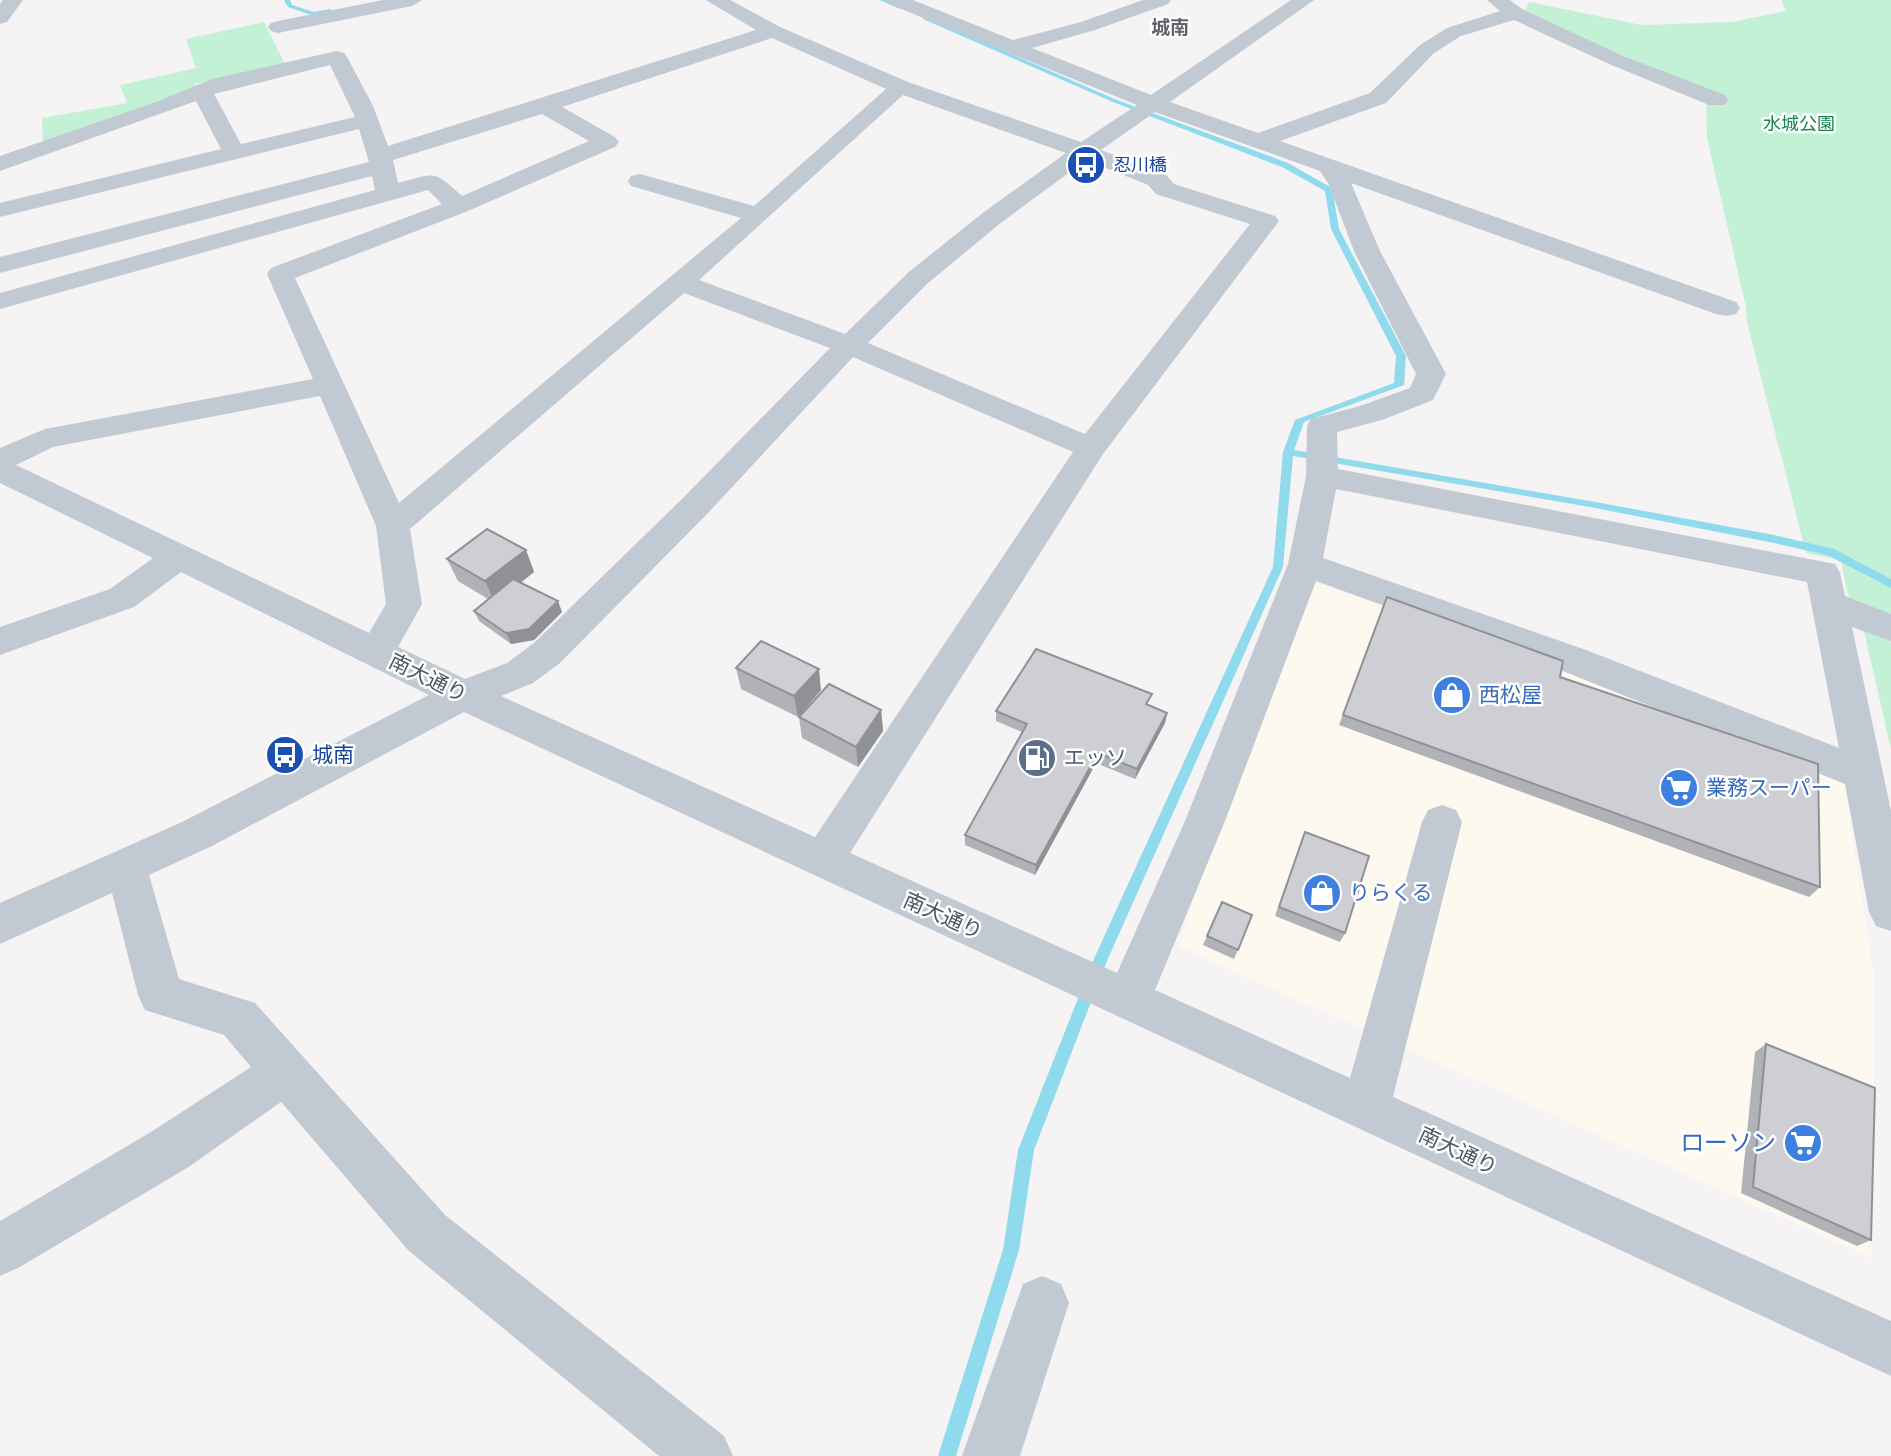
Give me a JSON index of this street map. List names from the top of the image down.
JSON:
{
  "streets": {
    "street": ["南大通り"]
  },
  "districts": ["城南"],
  "parks": ["水城公園"],
  "places": {
    "bus stop": ["忍川橋", "城南"],
    "shop": ["西松屋", "りらくる"],
    "fuel station": ["エッソ"],
    "supermarket": ["業務スーパー", "ローソン"]
  }
}
